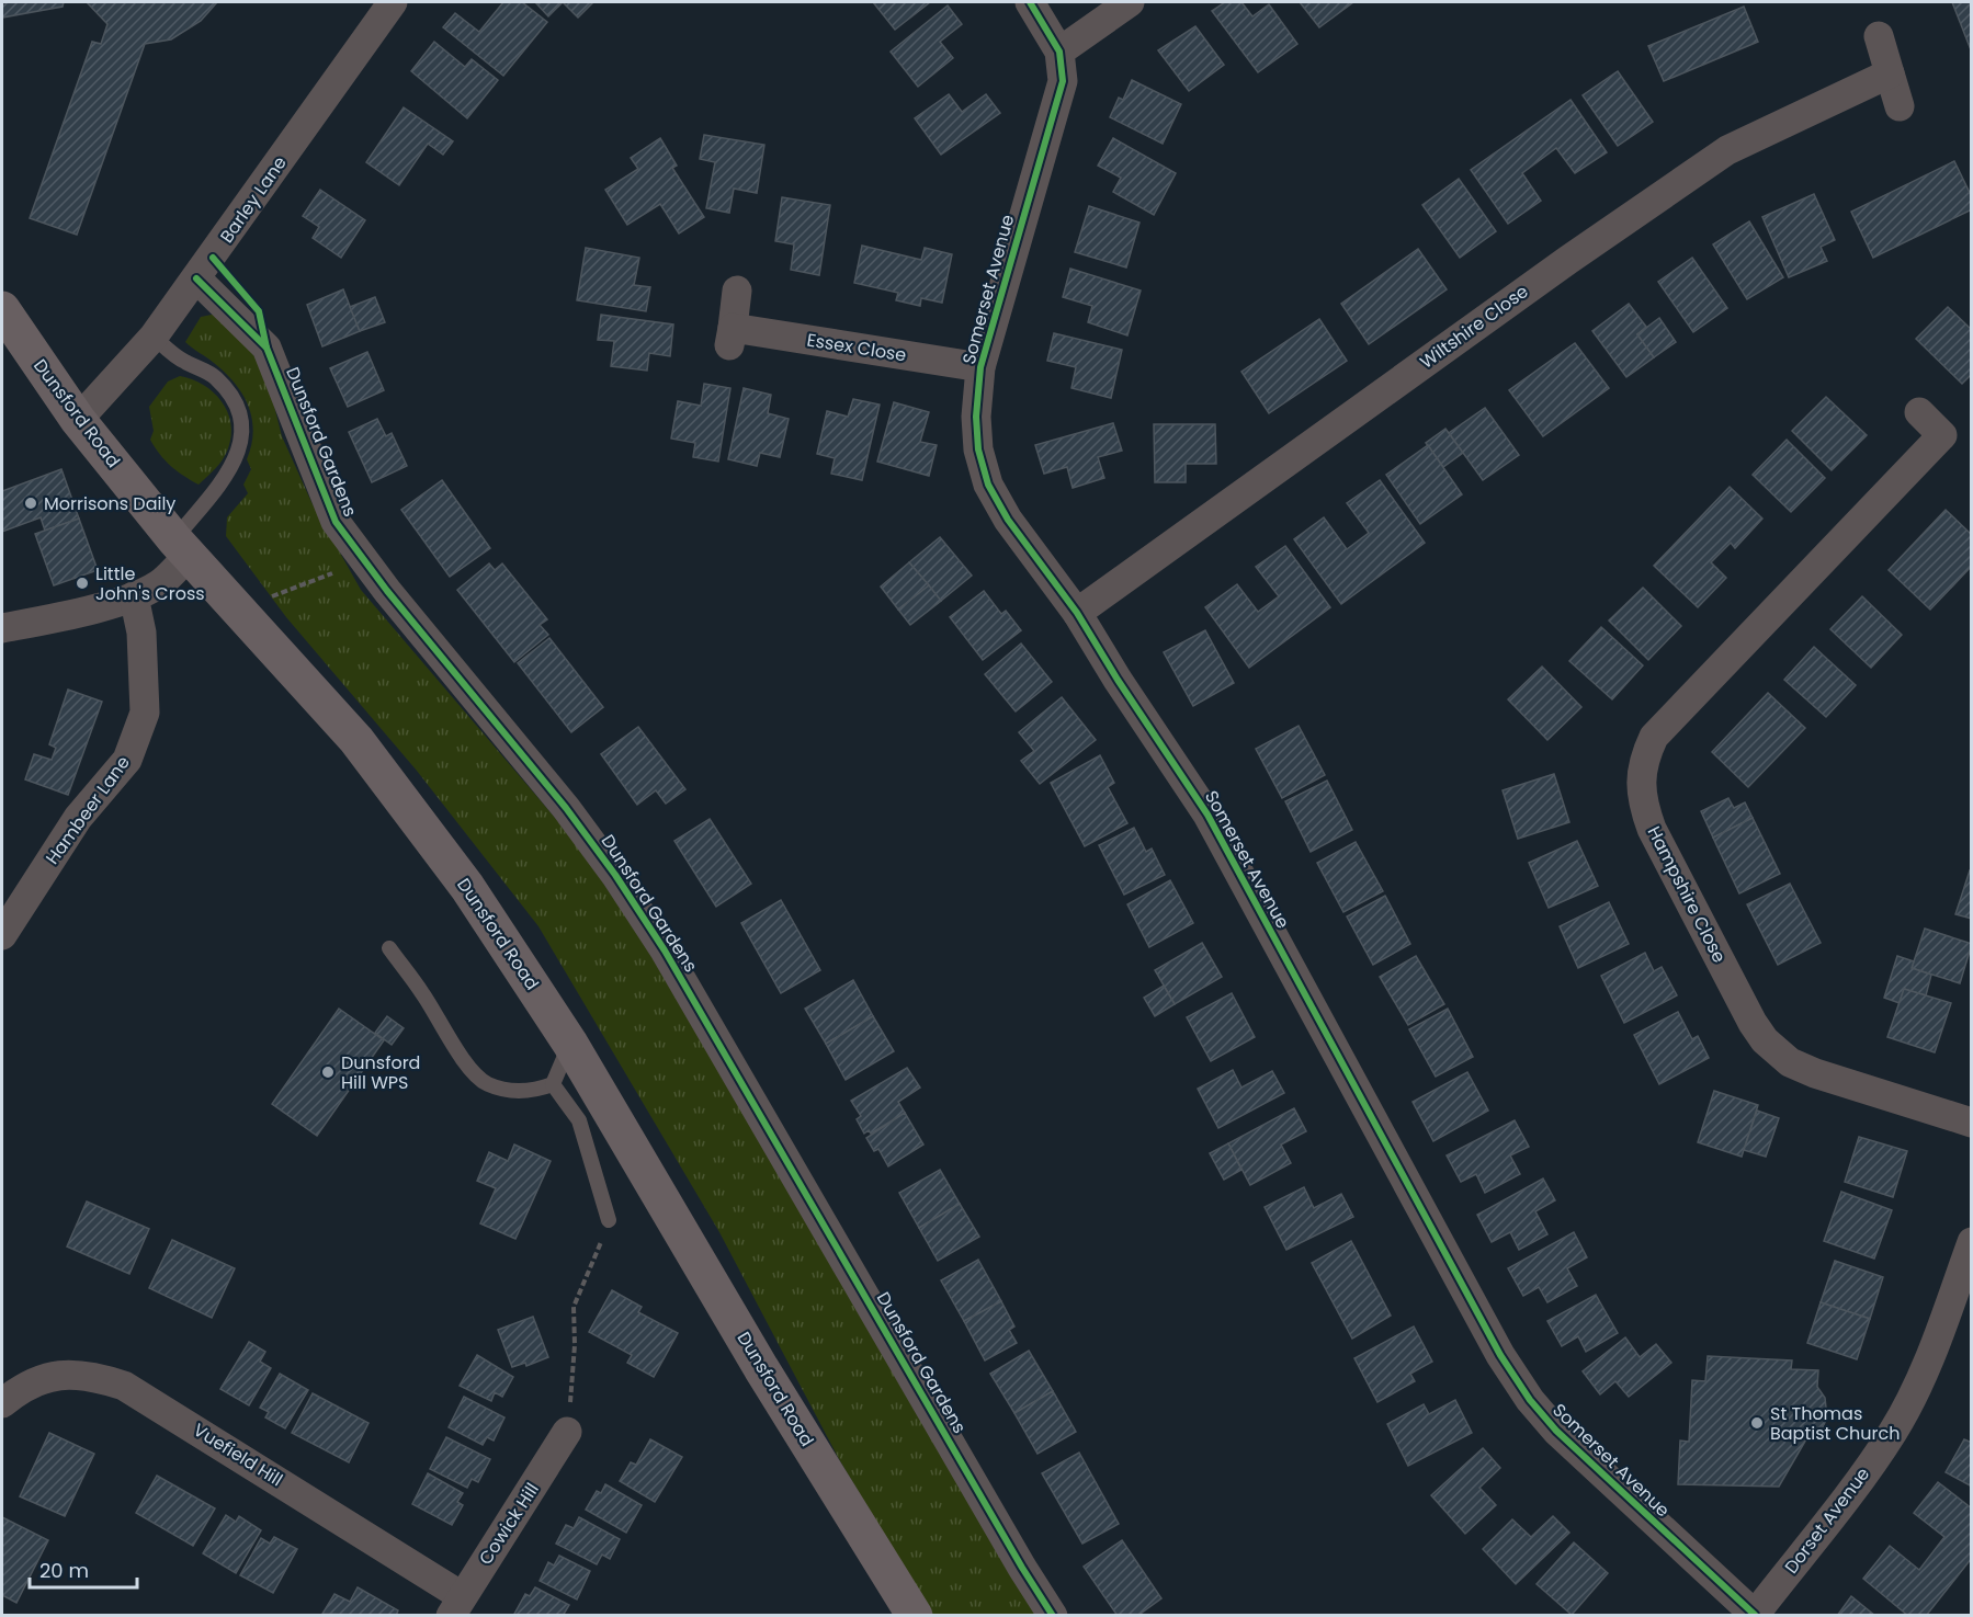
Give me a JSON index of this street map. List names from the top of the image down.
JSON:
{
  "streets": {
    "main road": ["Dunsford Road"],
    "street": [
      "Barley Lane",
      "Somerset Avenue",
      "Wiltshire Close",
      "Essex Close",
      "Dunsford Gardens",
      "Hambeer Lane",
      "Hampshire Close",
      "Vuefield Hill",
      "Dorset Avenue",
      "Cowick Hill"
    ]
  },
  "crossings": [
    ["Barley Lane", "Dunsford Road"],
    ["Barley Lane", "Dunsford Gardens"],
    ["Somerset Avenue", "Wiltshire Close"],
    ["Somerset Avenue", "Essex Close"],
    ["Somerset Avenue", "Dorset Avenue"],
    ["Vuefield Hill", "Cowick Hill"]
  ],
  "places": [
    "Morrisons Daily",
    "Little John's Cross",
    "Dunsford Hill WPS",
    "St Thomas Baptist Church"
  ],
  "scale_bar": "20 m"
}
